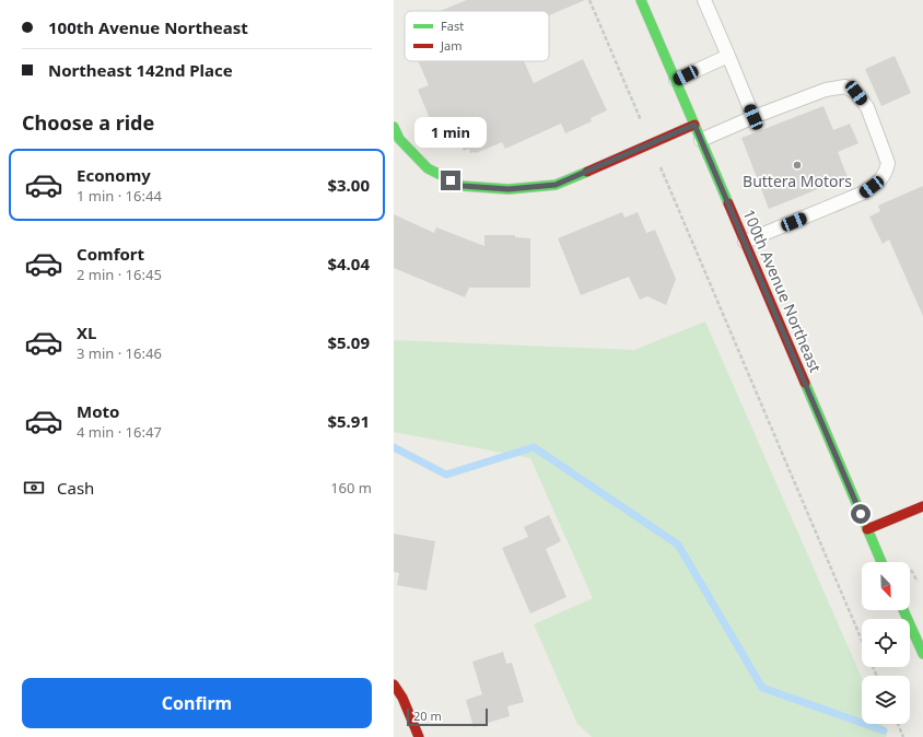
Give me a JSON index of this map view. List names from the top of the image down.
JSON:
{
  "streets": {
    "main road": ["100th Avenue Northeast"]
  },
  "places": ["Buttera Motors"],
  "legend": ["Fast", "Jam"],
  "scale_bar": "20 m",
  "north": "bottom right",
  "page": {
    "banner": ["100th Avenue Northeast", "Northeast 142nd Place"],
    "heading": "Choose a ride",
    "bubble": "1 min",
    "list": [
      {
        "name": "Economy",
        "note": "1 min · 16:44",
        "value": "$3.00"
      },
      {
        "name": "Comfort",
        "note": "2 min · 16:45",
        "value": "$4.04"
      },
      {
        "name": "XL",
        "note": "3 min · 16:46",
        "value": "$5.09"
      },
      {
        "name": "Moto",
        "note": "4 min · 16:47",
        "value": "$5.91"
      }
    ],
    "pay": ["Cash", "160 m"],
    "buttons": "Confirm",
    "scale": "20 m"
  }
}
